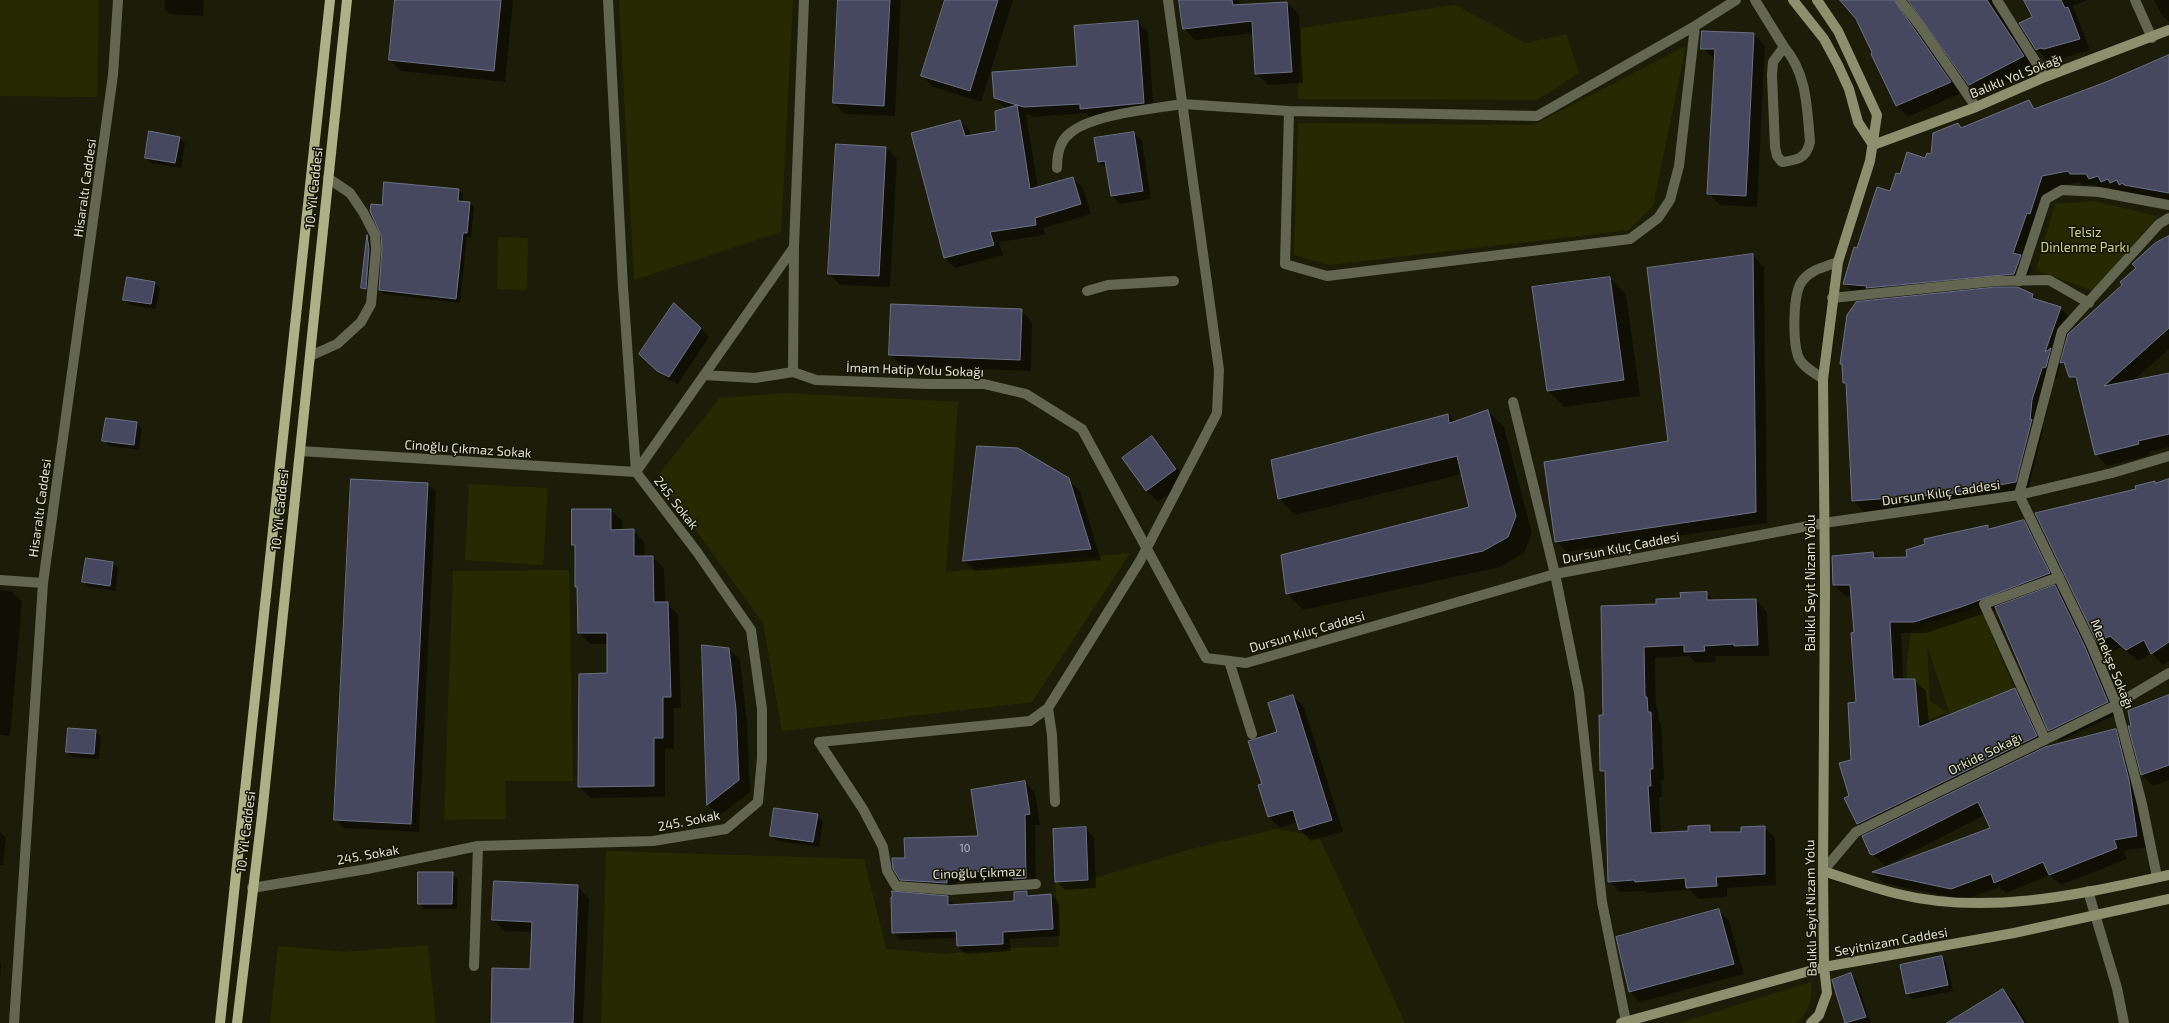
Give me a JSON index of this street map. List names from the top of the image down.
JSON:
{
  "streets": {
    "main road": ["10. Yıl Caddesi"],
    "street": [
      "Balıklı Yol Sokağı",
      "Hisaraltı Caddesi",
      "İmam Hatip Yolu Sokağı",
      "Cinoğlu Çıkmaz Sokak",
      "Dursun Kılıç Caddesi",
      "245. Sokak",
      "Balıklı Seyit Nizam Yolu",
      "Menekşe Sokağı",
      "Orkide Sokağı",
      "Cinoğlu Çıkmazı",
      "Seyitnizam Caddesi"
    ]
  },
  "crossings": [
    ["Balıklı Yol Sokağı", "Balıklı Seyit Nizam Yolu"],
    ["10. Yıl Caddesi", "Cinoğlu Çıkmaz Sokak"],
    ["10. Yıl Caddesi", "245. Sokak"],
    ["İmam Hatip Yolu Sokağı", "Dursun Kılıç Caddesi"],
    ["Cinoğlu Çıkmaz Sokak", "245. Sokak"],
    ["Dursun Kılıç Caddesi", "Balıklı Seyit Nizam Yolu"],
    ["Dursun Kılıç Caddesi", "Menekşe Sokağı"],
    ["Balıklı Seyit Nizam Yolu", "Orkide Sokağı"],
    ["Balıklı Seyit Nizam Yolu", "Seyitnizam Caddesi"],
    ["Menekşe Sokağı", "Orkide Sokağı"]
  ],
  "parks": ["Telsiz Dinlenme Parkı"],
  "house_numbers": ["10"]
}
